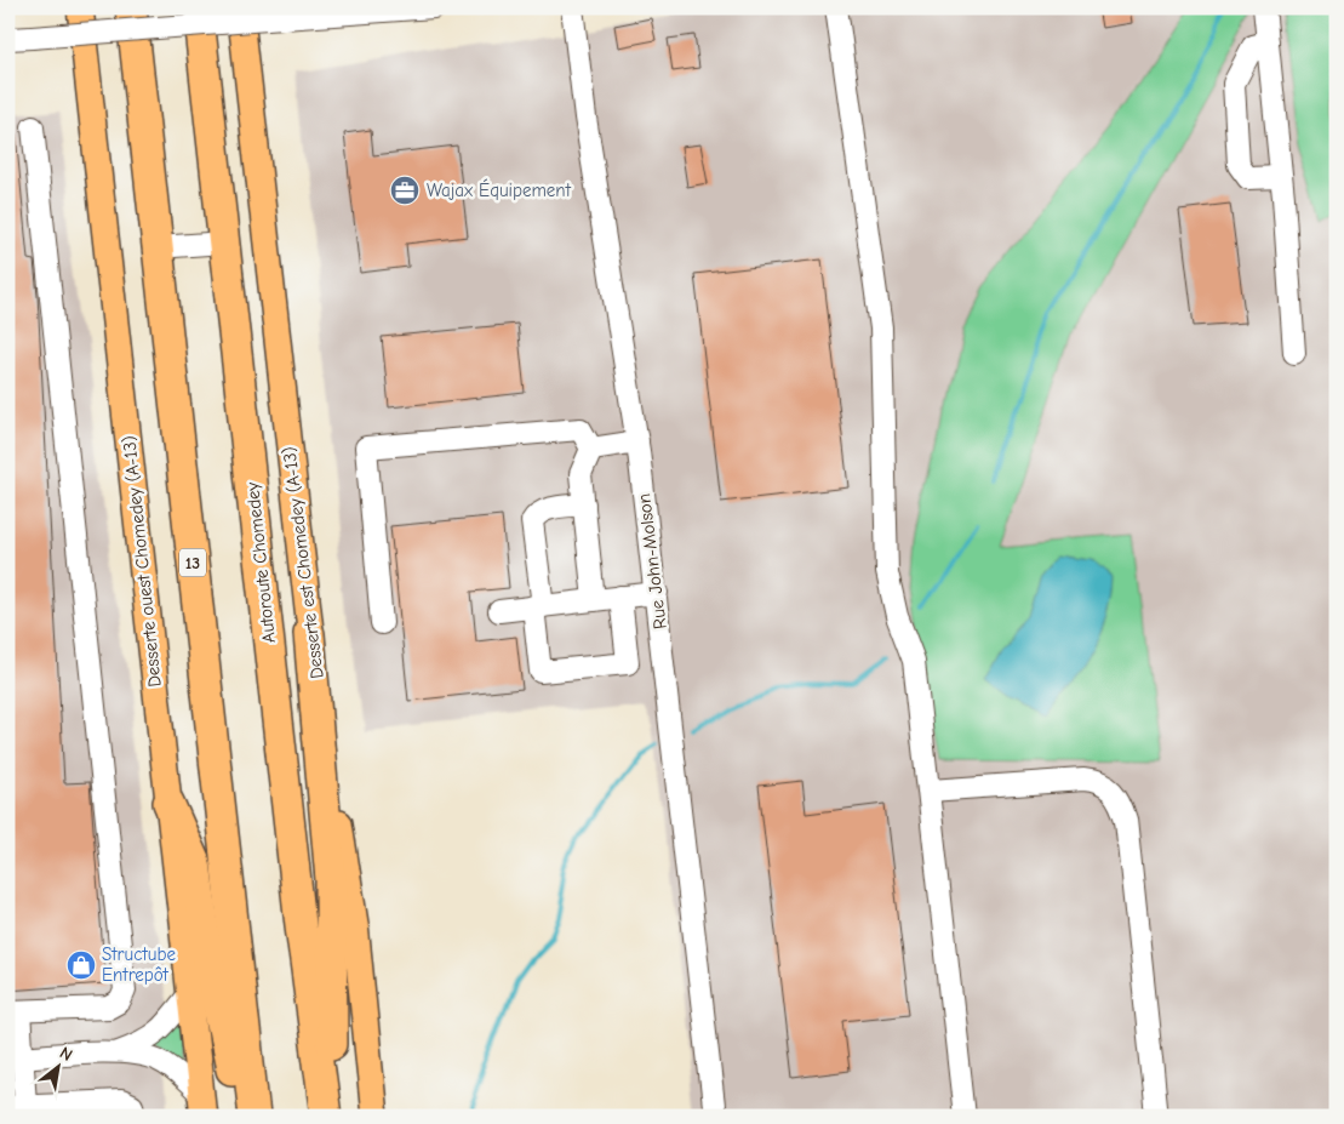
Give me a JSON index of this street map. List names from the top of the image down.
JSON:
{
  "streets": {
    "highway": ["13", "Autoroute Chomedey"],
    "main road": ["Desserte ouest Chomedey (A-13)", "Desserte est Chomedey (A-13)"],
    "street": ["Rue John-Molson"]
  },
  "places": {
    "office": ["Wajax Équipement"],
    "shop": ["Structube Entrepôt"]
  },
  "north": "top right"
}
